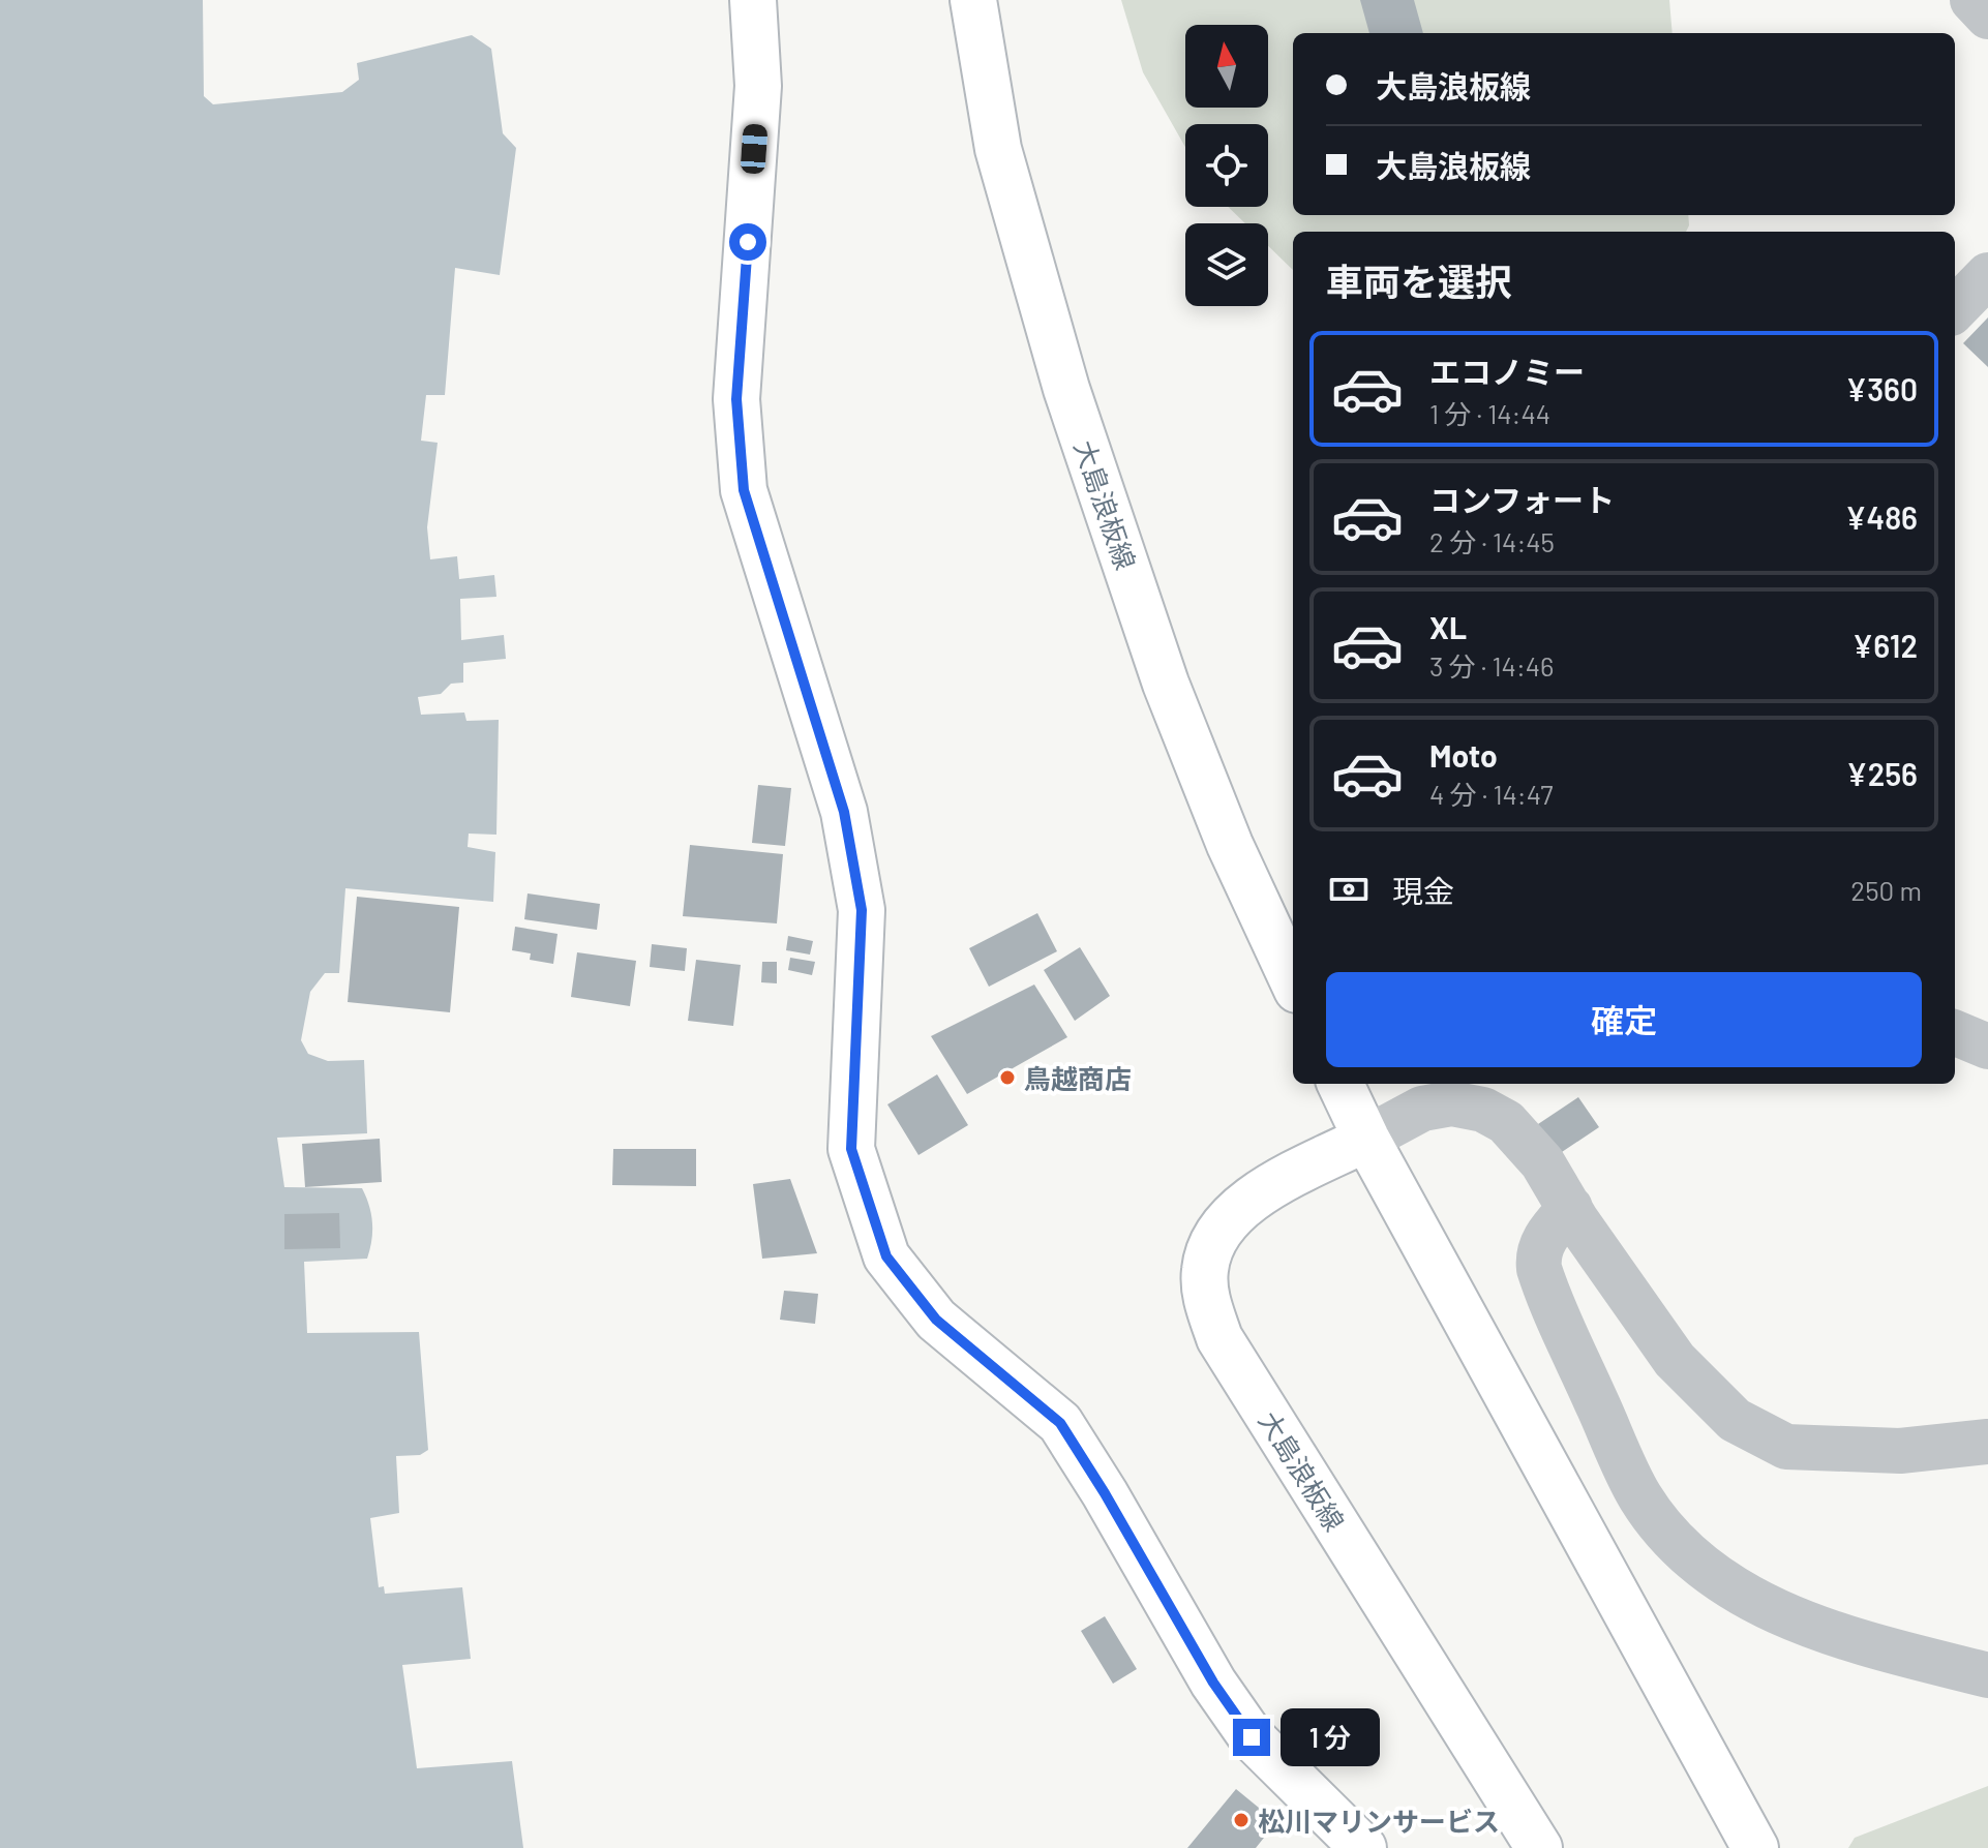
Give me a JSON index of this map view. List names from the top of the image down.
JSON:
{
  "streets": {
    "main road": ["大島浪板線"]
  },
  "places": ["鳥越商店", "松川マリンサービス"],
  "north": "top",
  "page": {
    "banner": ["大島浪板線", "大島浪板線"],
    "heading": "車両を選択",
    "list": [
      {
        "name": "エコノミー",
        "note": "1 分 · 14:44",
        "value": "¥360"
      },
      {
        "name": "コンフォート",
        "note": "2 分 · 14:45",
        "value": "¥486"
      },
      {
        "name": "XL",
        "note": "3 分 · 14:46",
        "value": "¥612"
      },
      {
        "name": "Moto",
        "note": "4 分 · 14:47",
        "value": "¥256"
      }
    ],
    "pay": ["現金", "250 m"],
    "buttons": "確定",
    "bubble": "1 分"
  }
}
